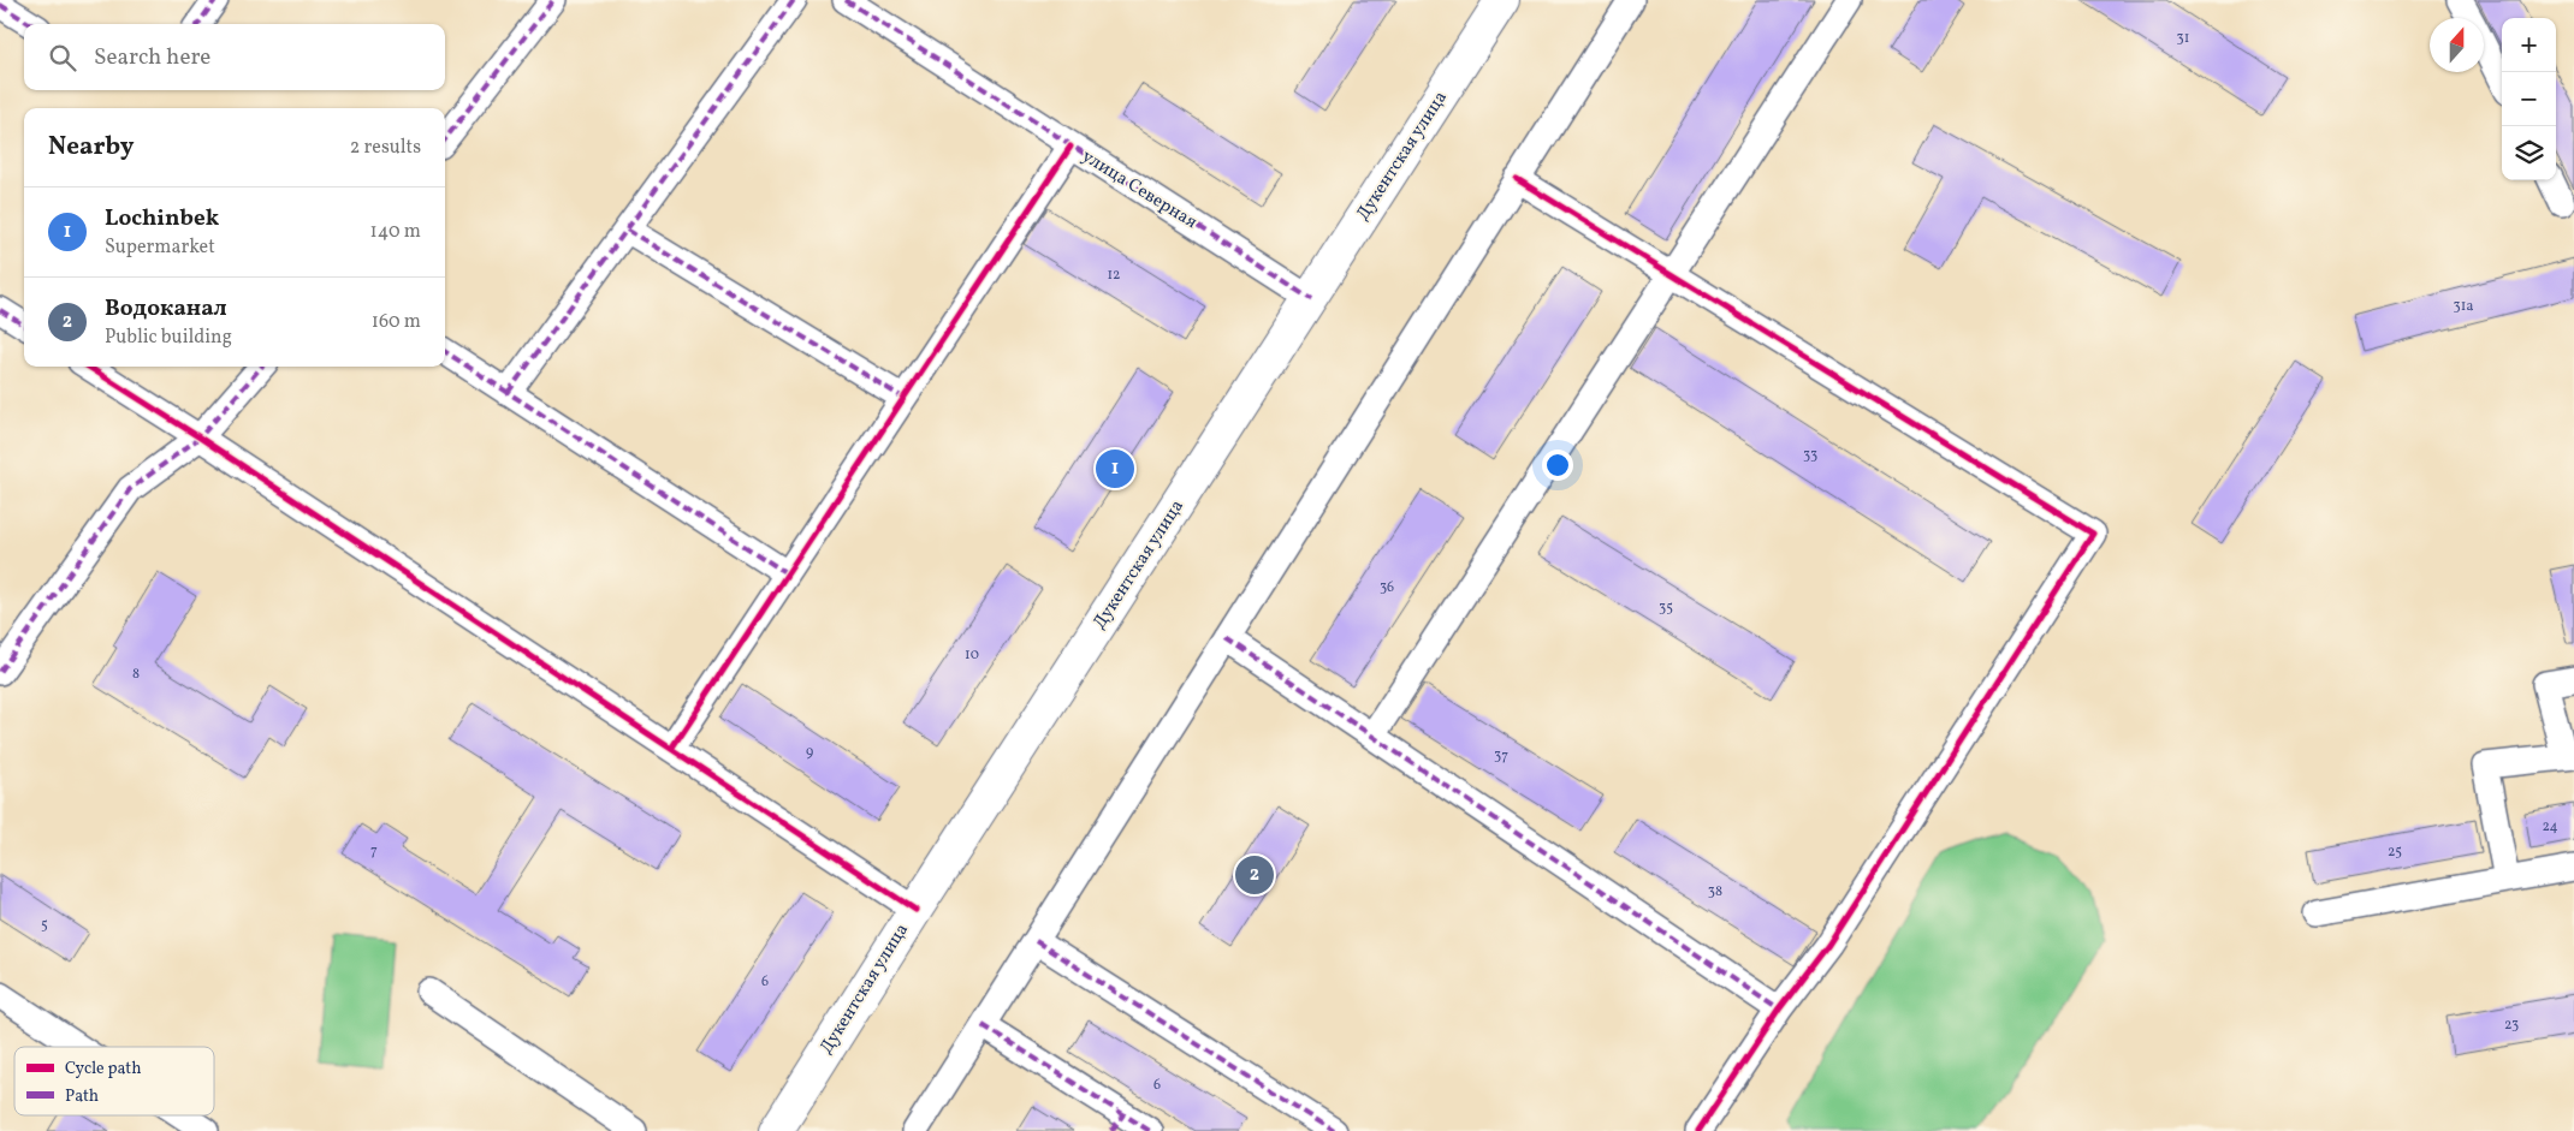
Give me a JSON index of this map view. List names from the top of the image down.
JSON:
{
  "streets": {
    "main road": ["Дукентская улица"],
    "street": ["улица Северная"]
  },
  "crossings": [
    ["Дукентская улица", "улица Северная"]
  ],
  "house_numbers": [
    "31",
    "12",
    "31а",
    "33",
    "36",
    "35",
    "10",
    "8",
    "9",
    "37",
    "24",
    "7",
    "25",
    "38",
    "5",
    "6",
    "23",
    "6"
  ],
  "legend": ["Cycle path", "Path"],
  "north": "top",
  "page": {
    "map_buttons": ["+", "−"],
    "search": "Search here",
    "heading": ["Nearby", "2 results"],
    "list": [
      {
        "mark": "1",
        "name": "Lochinbek",
        "note": "Supermarket",
        "value": "140 m"
      },
      {
        "mark": "2",
        "name": "Водоканал",
        "note": "Public building",
        "value": "160 m"
      }
    ],
    "pins": ["1", "2"]
  }
}
